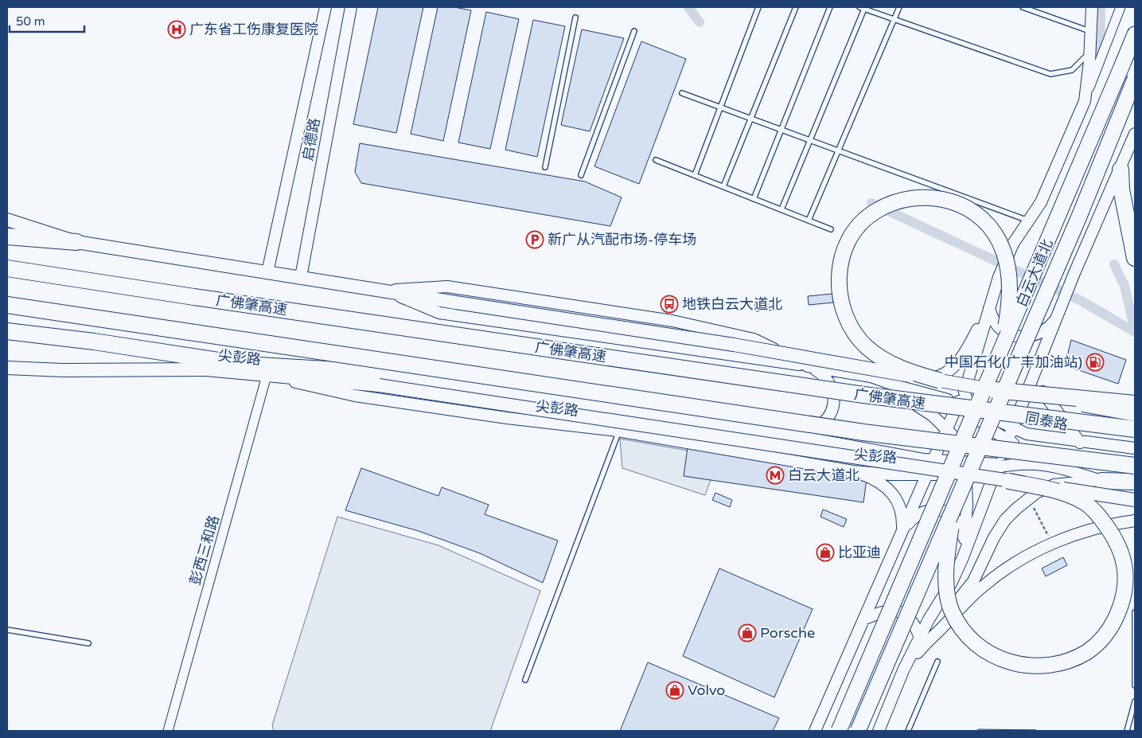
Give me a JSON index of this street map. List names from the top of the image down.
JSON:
{
  "streets": {
    "highway": ["白云大道北", "广佛肇高速"],
    "main road": ["尖彭路"],
    "street": ["启德路", "同泰路", "彭西三和路"]
  },
  "crossings": [
    ["尖彭路", "彭西三和路"]
  ],
  "places": {
    "hospital": ["广东省工伤康复医院"],
    "parking": ["新广从汽配市场-停车场"],
    "bus stop": ["地铁白云大道北"],
    "fuel station": ["中国石化(广丰加油站)"],
    "metro station": ["白云大道北"],
    "shop": ["比亚迪", "Porsche", "Volvo"]
  },
  "scale_bar": "50 m"
}
